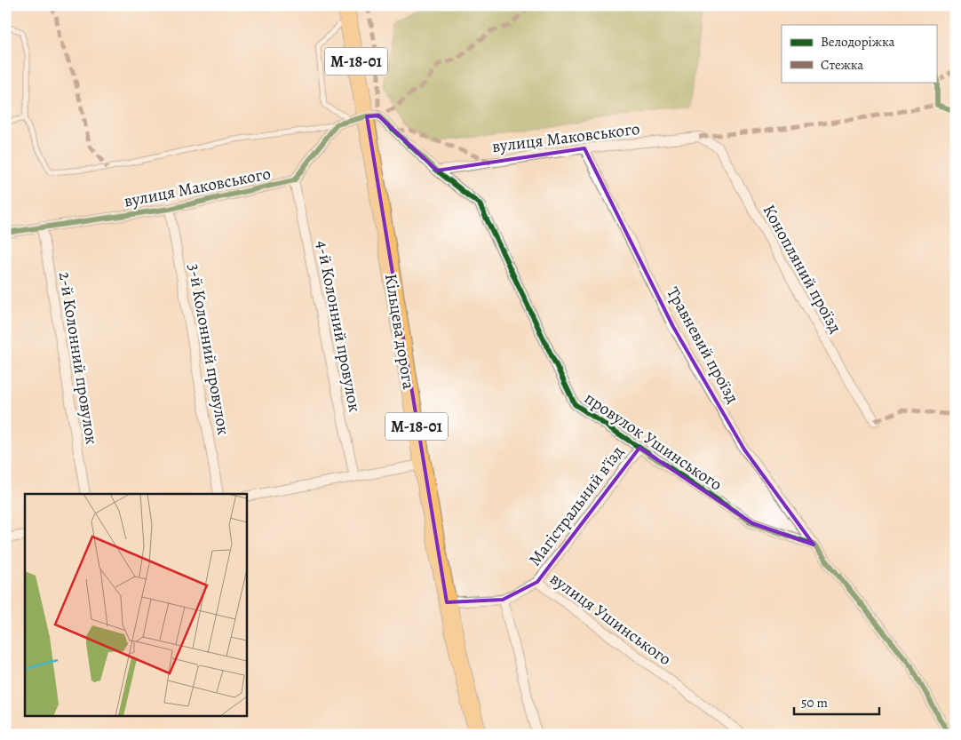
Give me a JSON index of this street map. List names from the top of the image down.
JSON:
{
  "streets": {
    "highway": ["М-18-01", "Кільцева дорога"],
    "street": [
      "вулиця Маковського",
      "Конопляний проїзд",
      "4-й Колонний провулок",
      "Травневий проїзд",
      "3-й Колонний провулок",
      "2-й Колонний провулок",
      "провулок Ушинського",
      "Магістральний в’їзд",
      "вулиця Ушинського"
    ]
  },
  "crossings": [
    ["вулиця Маковського", "Конопляний проїзд"],
    ["вулиця Маковського", "4-й Колонний провулок"],
    ["вулиця Маковського", "Травневий проїзд"],
    ["вулиця Маковського", "3-й Колонний провулок"],
    ["вулиця Маковського", "2-й Колонний провулок"],
    ["вулиця Маковського", "провулок Ушинського"],
    ["Кільцева дорога", "провулок Ушинського"],
    ["Кільцева дорога", "вулиця Ушинського"],
    ["Травневий проїзд", "провулок Ушинського"],
    ["провулок Ушинського", "Магістральний в’їзд"],
    ["Магістральний в’їзд", "вулиця Ушинського"]
  ],
  "legend": ["Велодоріжка", "Стежка"],
  "scale_bar": "50 m"
}
